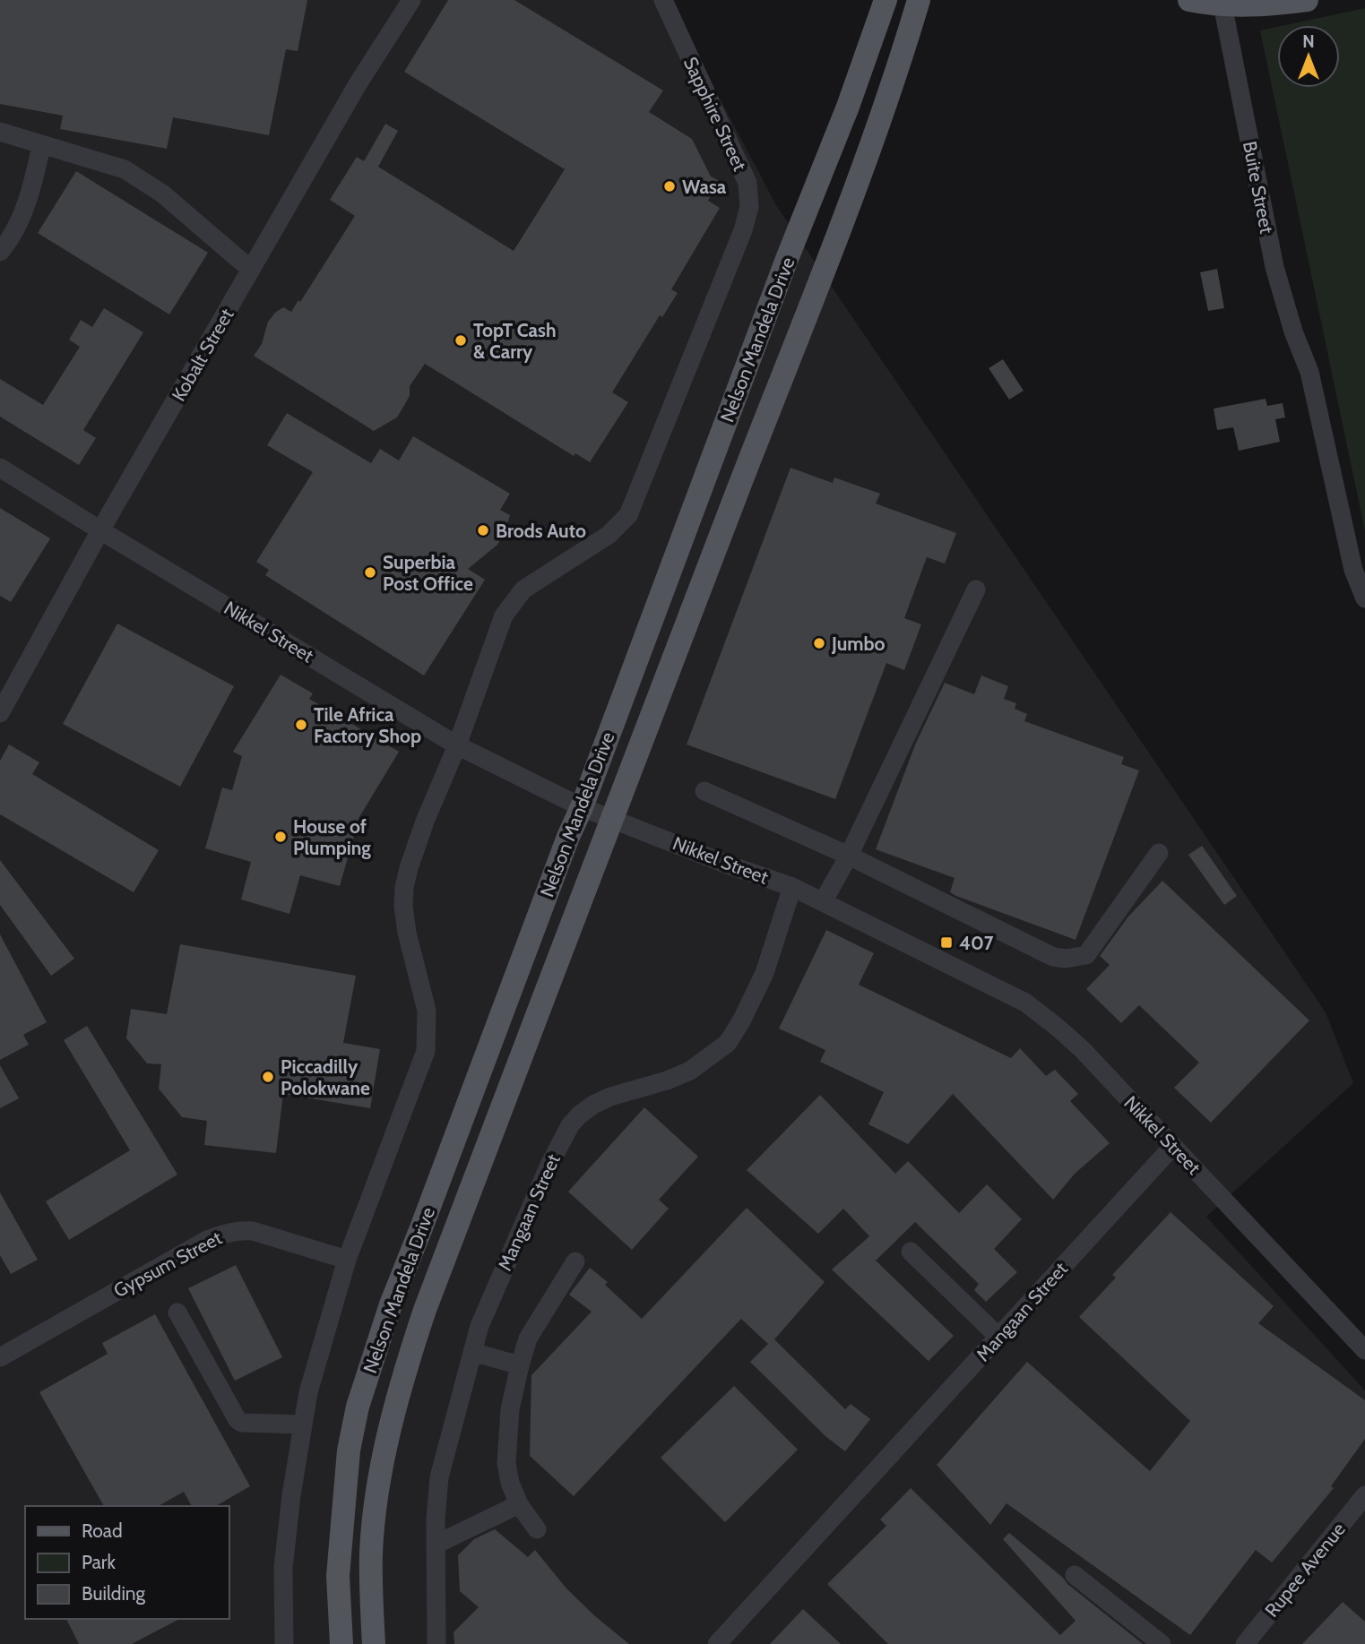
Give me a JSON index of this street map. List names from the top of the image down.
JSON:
{
  "streets": {
    "main road": ["Nelson Mandela Drive"],
    "street": [
      "Sapphire Street",
      "Buite Street",
      "Kobalt Street",
      "Nikkel Street",
      "Mangaan Street",
      "Gypsum Street",
      "Rupee Avenue"
    ]
  },
  "crossings": [
    ["Sapphire Street", "Nikkel Street"],
    ["Nelson Mandela Drive", "Nikkel Street"],
    ["Kobalt Street", "Nikkel Street"],
    ["Nikkel Street", "Mangaan Street"]
  ],
  "places": {
    "other": [
      "Wasa",
      "TopT Cash & Carry",
      "Brods Auto",
      "Superbia Post Office",
      "Jumbo",
      "Tile Africa Factory Shop",
      "House of Plumping",
      "Piccadilly Polokwane"
    ],
    "transit": ["407"]
  },
  "legend": ["Road", "Park", "Building"],
  "north": "top"
}
